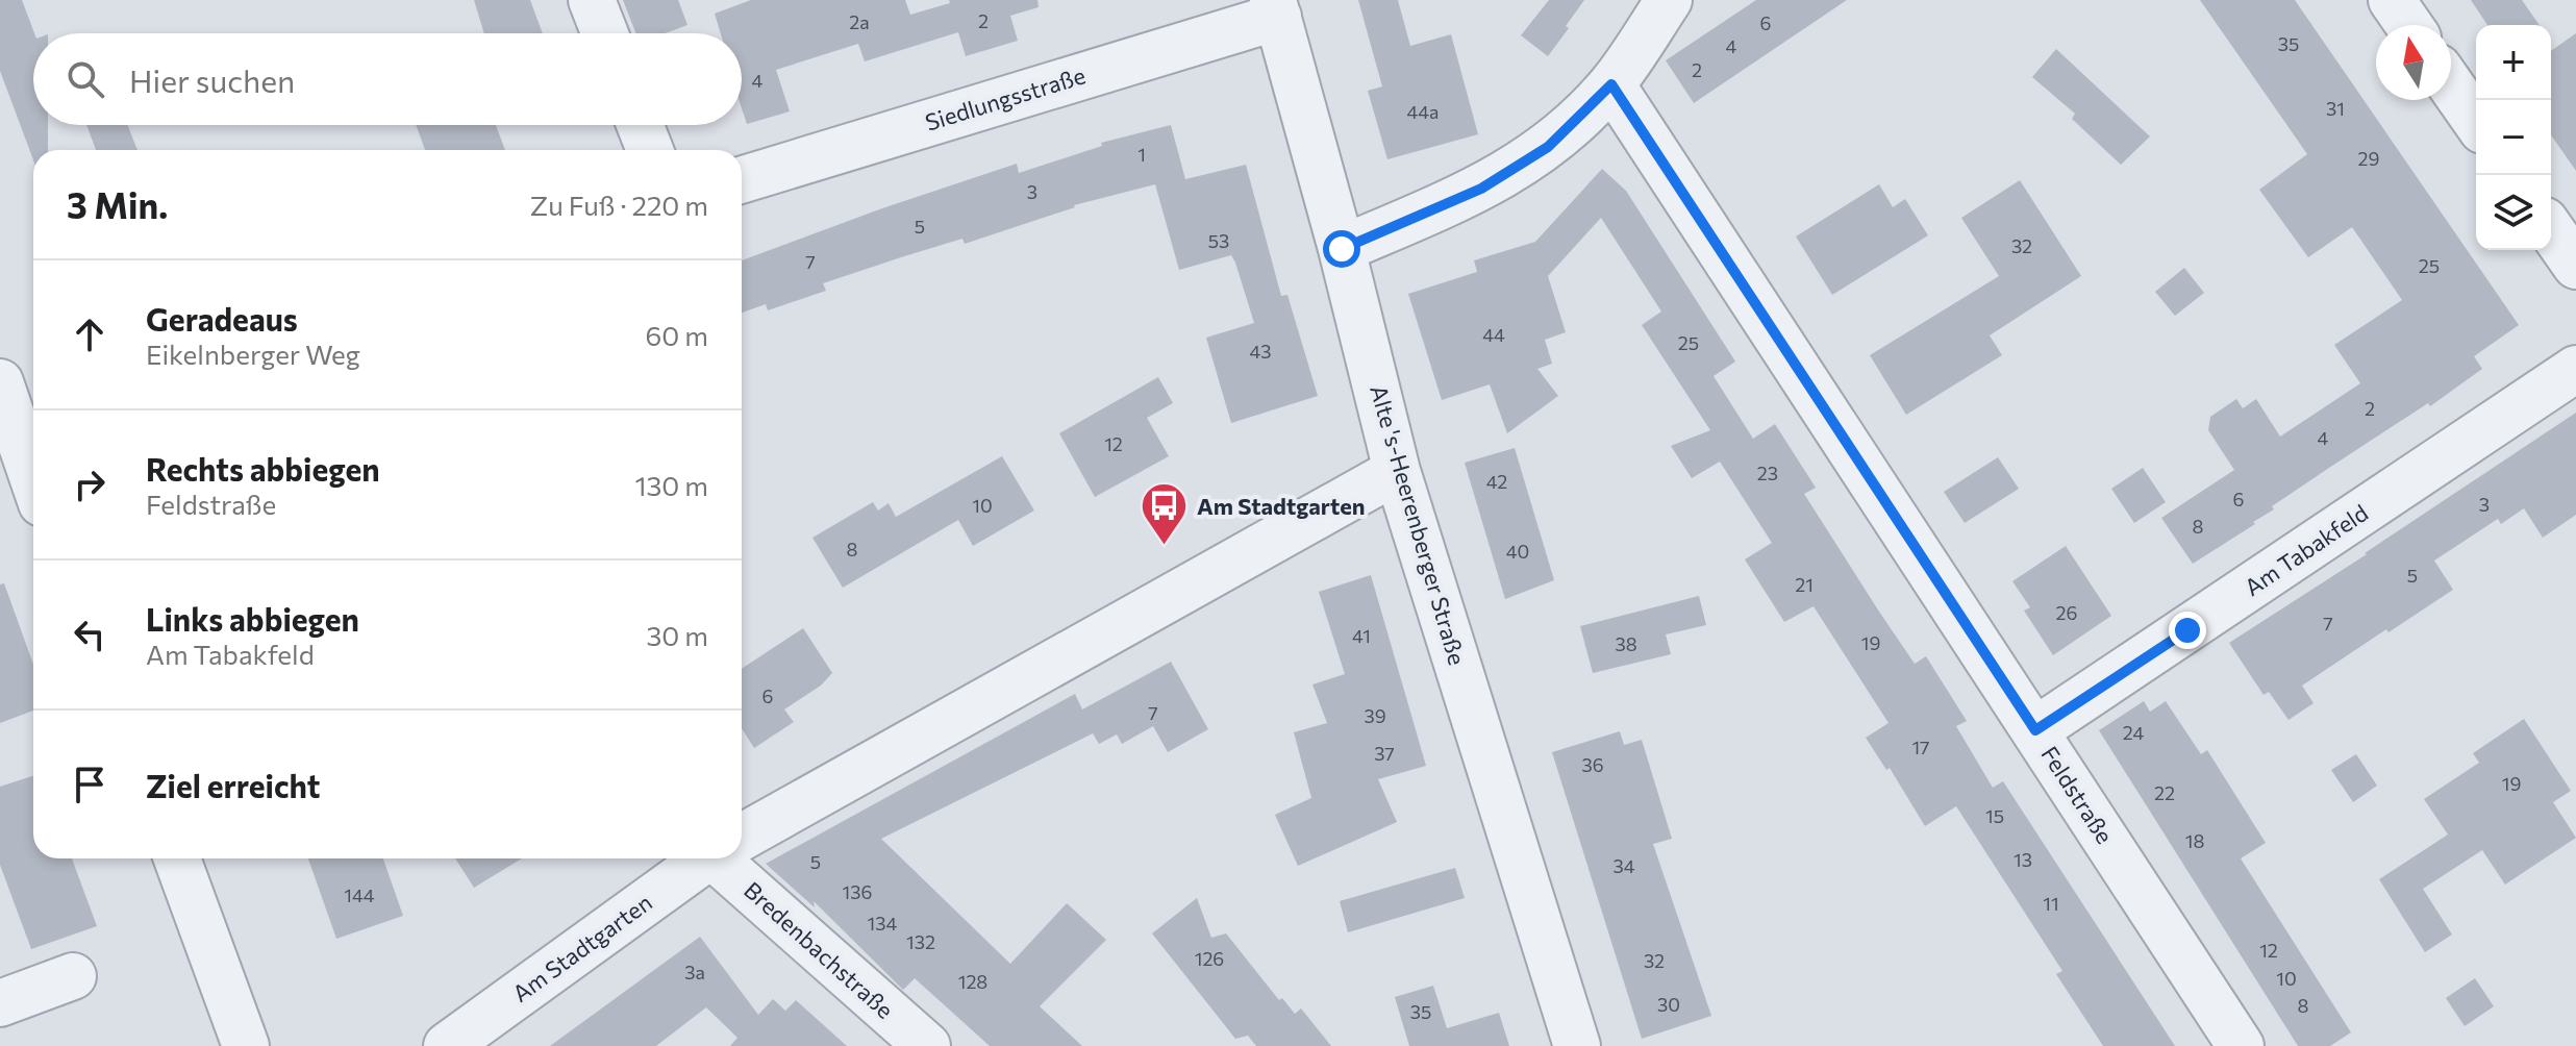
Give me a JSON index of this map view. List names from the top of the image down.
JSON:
{
  "streets": {
    "street": [
      "Siedlungsstraße",
      "Alte 's-Heerenberger Straße",
      "Am Tabakfeld",
      "Feldstraße",
      "Am Stadtgarten",
      "Bredenbachstraße"
    ]
  },
  "crossings": [
    ["Siedlungsstraße", "Alte 's-Heerenberger Straße"],
    ["Alte 's-Heerenberger Straße", "Am Stadtgarten"],
    ["Am Tabakfeld", "Feldstraße"]
  ],
  "places": {
    "bus stop": ["Am Stadtgarten"]
  },
  "house_numbers": [
    "2",
    "2a",
    "6",
    "35",
    "4",
    "2",
    "4",
    "31",
    "44a",
    "1",
    "29",
    "3",
    "5",
    "53",
    "32",
    "7",
    "25",
    "44",
    "25",
    "43",
    "2",
    "4",
    "12",
    "23",
    "42",
    "6",
    "3",
    "10",
    "8",
    "8",
    "40",
    "5",
    "21",
    "26",
    "7",
    "41",
    "19",
    "38",
    "6",
    "7",
    "39",
    "24",
    "17",
    "37",
    "36",
    "19",
    "22",
    "15",
    "18",
    "13",
    "5",
    "34",
    "136",
    "144",
    "11",
    "134",
    "132",
    "12",
    "126",
    "32",
    "3a",
    "10",
    "128",
    "30",
    "8",
    "35"
  ],
  "north": "top",
  "page": {
    "map_buttons": ["+", "−"],
    "search": "Hier suchen",
    "heading": ["3 Min.", "Zu Fuß · 220 m"],
    "list": [
      ["Geradeaus", "Eikelnberger Weg", "60 m"],
      ["Rechts abbiegen", "Feldstraße", "130 m"],
      ["Links abbiegen", "Am Tabakfeld", "30 m"],
      "Ziel erreicht"
    ]
  }
}
